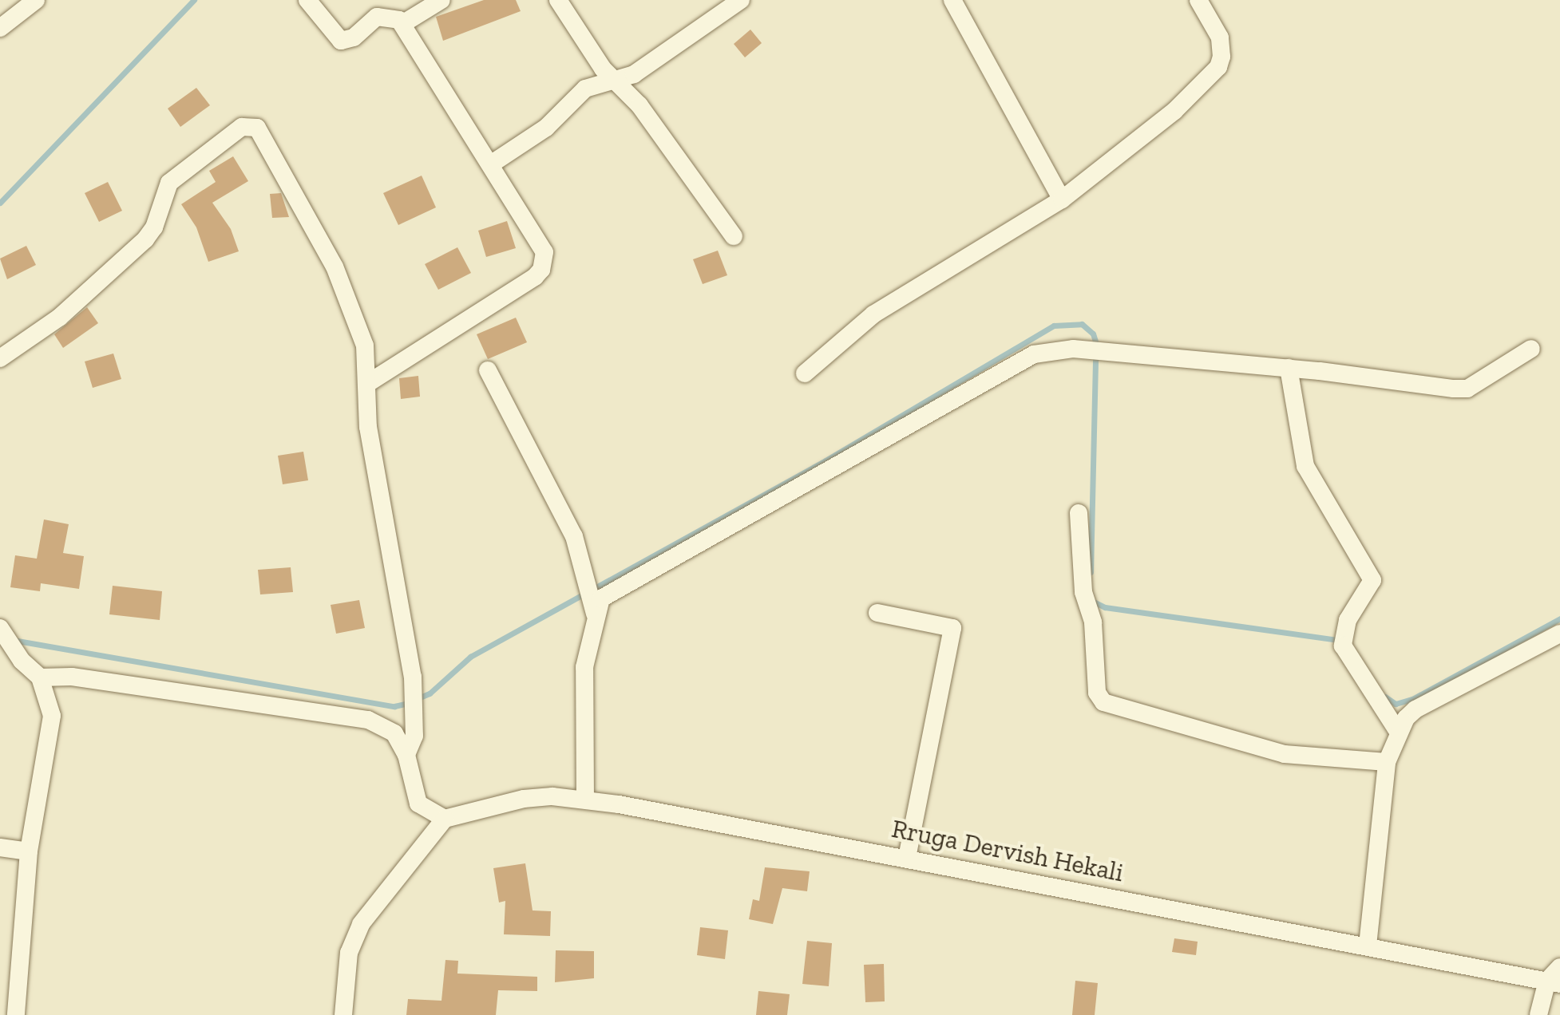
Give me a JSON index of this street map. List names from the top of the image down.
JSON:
{
  "streets": {
    "street": ["Rruga Dervish Hekali"]
  }
}
